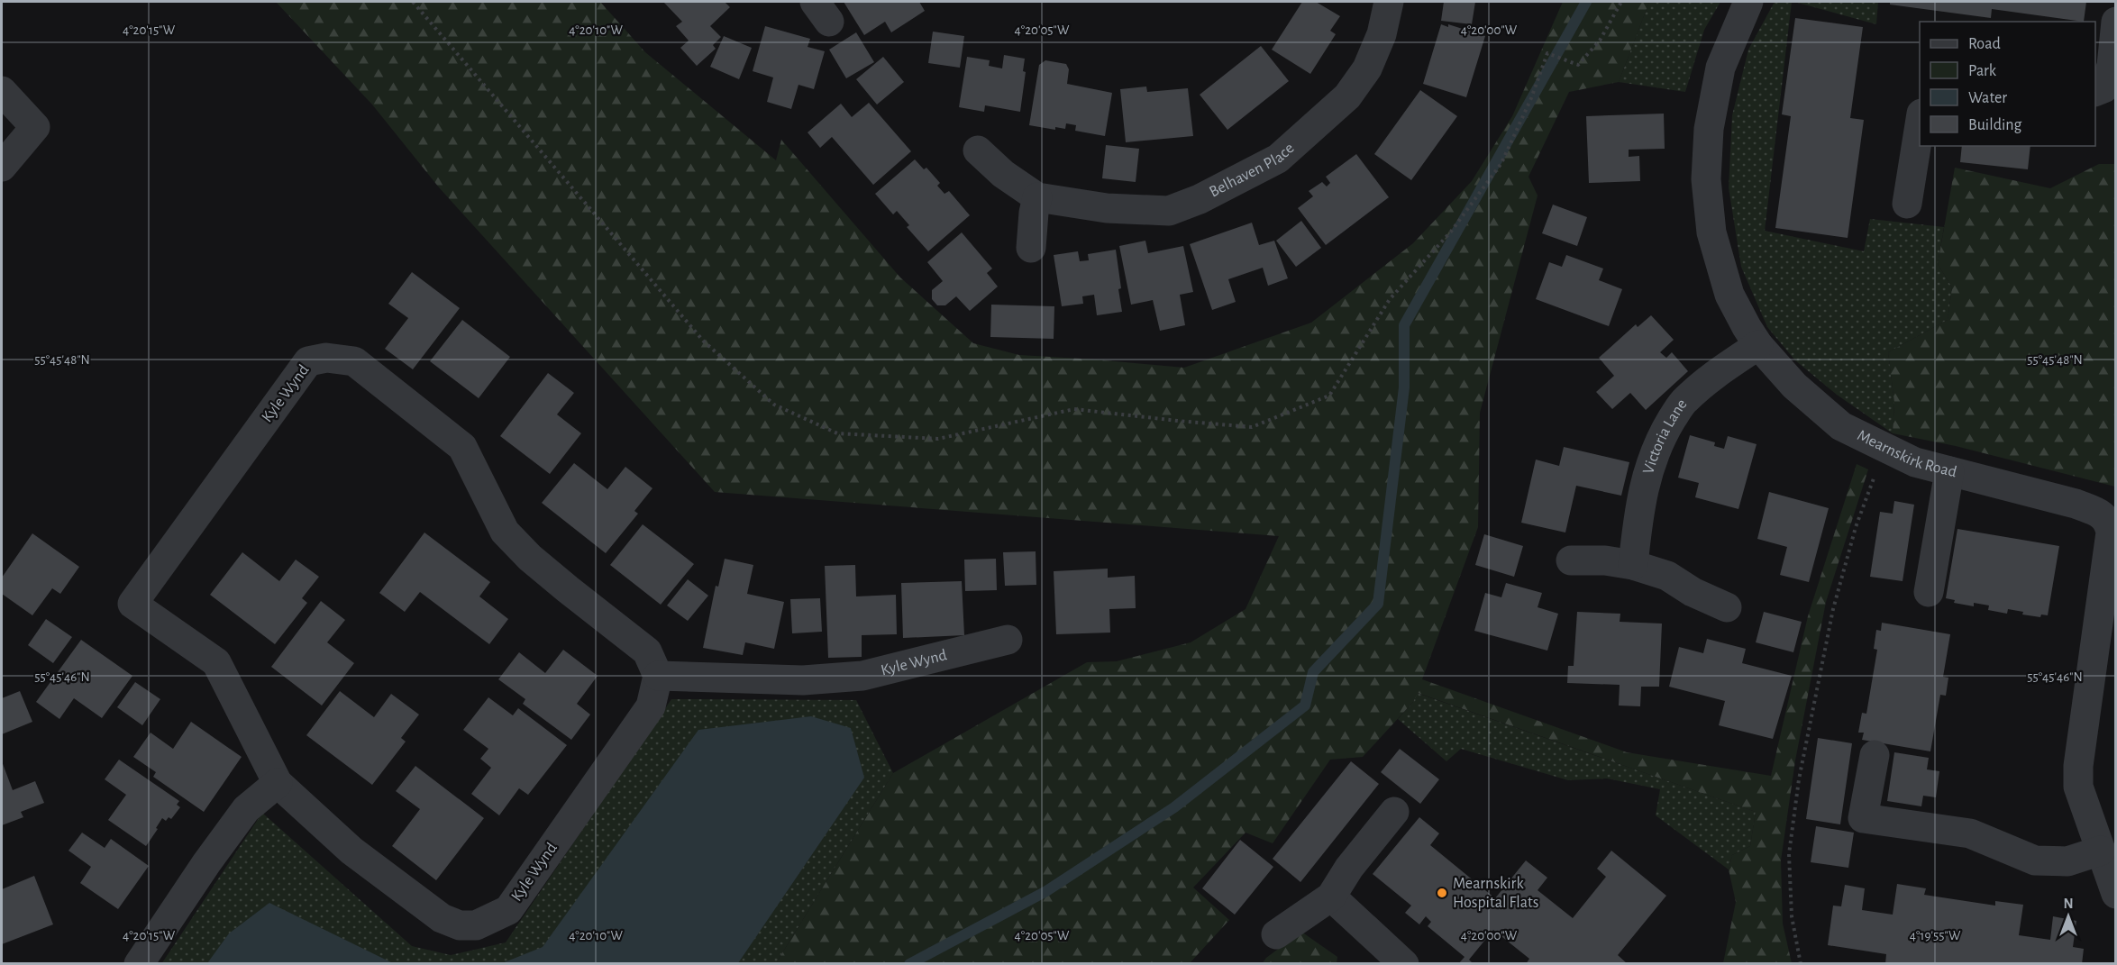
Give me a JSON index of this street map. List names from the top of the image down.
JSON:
{
  "streets": {
    "street": [
      "Belhaven Place",
      "Kyle Wynd",
      "Victoria Lane",
      "Mearnskirk Road"
    ]
  },
  "crossings": [
    ["Victoria Lane", "Mearnskirk Road"]
  ],
  "places": ["Mearnskirk Hospital Flats"],
  "legend": [
    "Road",
    "Park",
    "Water",
    "Building"
  ],
  "north": "top",
  "coordinates": [
    "4°20'15\"W",
    "4°20'10\"W",
    "4°20'05\"W",
    "4°20'00\"W",
    "55°45'48\"N",
    "55°45'46\"N",
    "4°19'55\"W"
  ]
}
